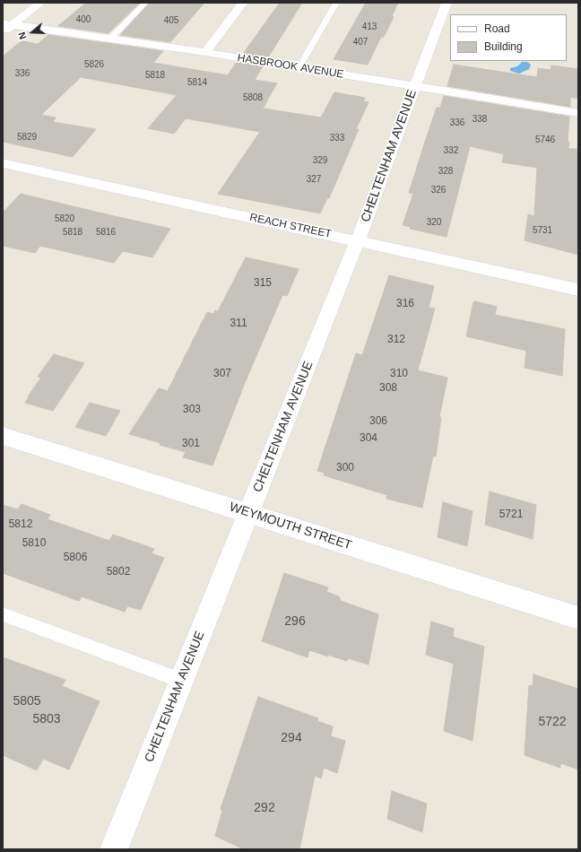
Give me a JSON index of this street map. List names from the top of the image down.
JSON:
{
  "streets": {
    "street": [
      "HASBROOK AVENUE",
      "CHELTENHAM AVENUE",
      "REACH STREET",
      "WEYMOUTH STREET"
    ]
  },
  "crossings": [
    ["HASBROOK AVENUE", "CHELTENHAM AVENUE"],
    ["CHELTENHAM AVENUE", "REACH STREET"],
    ["CHELTENHAM AVENUE", "WEYMOUTH STREET"]
  ],
  "house_numbers": [
    "400",
    "405",
    "413",
    "407",
    "5826",
    "336",
    "5818",
    "5814",
    "5808",
    "338",
    "336",
    "5829",
    "333",
    "5746",
    "332",
    "329",
    "328",
    "327",
    "326",
    "5820",
    "320",
    "5731",
    "5818",
    "5816",
    "315",
    "316",
    "311",
    "312",
    "307",
    "310",
    "308",
    "303",
    "306",
    "304",
    "301",
    "300",
    "5721",
    "5812",
    "5810",
    "5806",
    "5802",
    "296",
    "5805",
    "5803",
    "5722",
    "294",
    "292"
  ],
  "legend": ["Road", "Building"],
  "north": "left"
}
